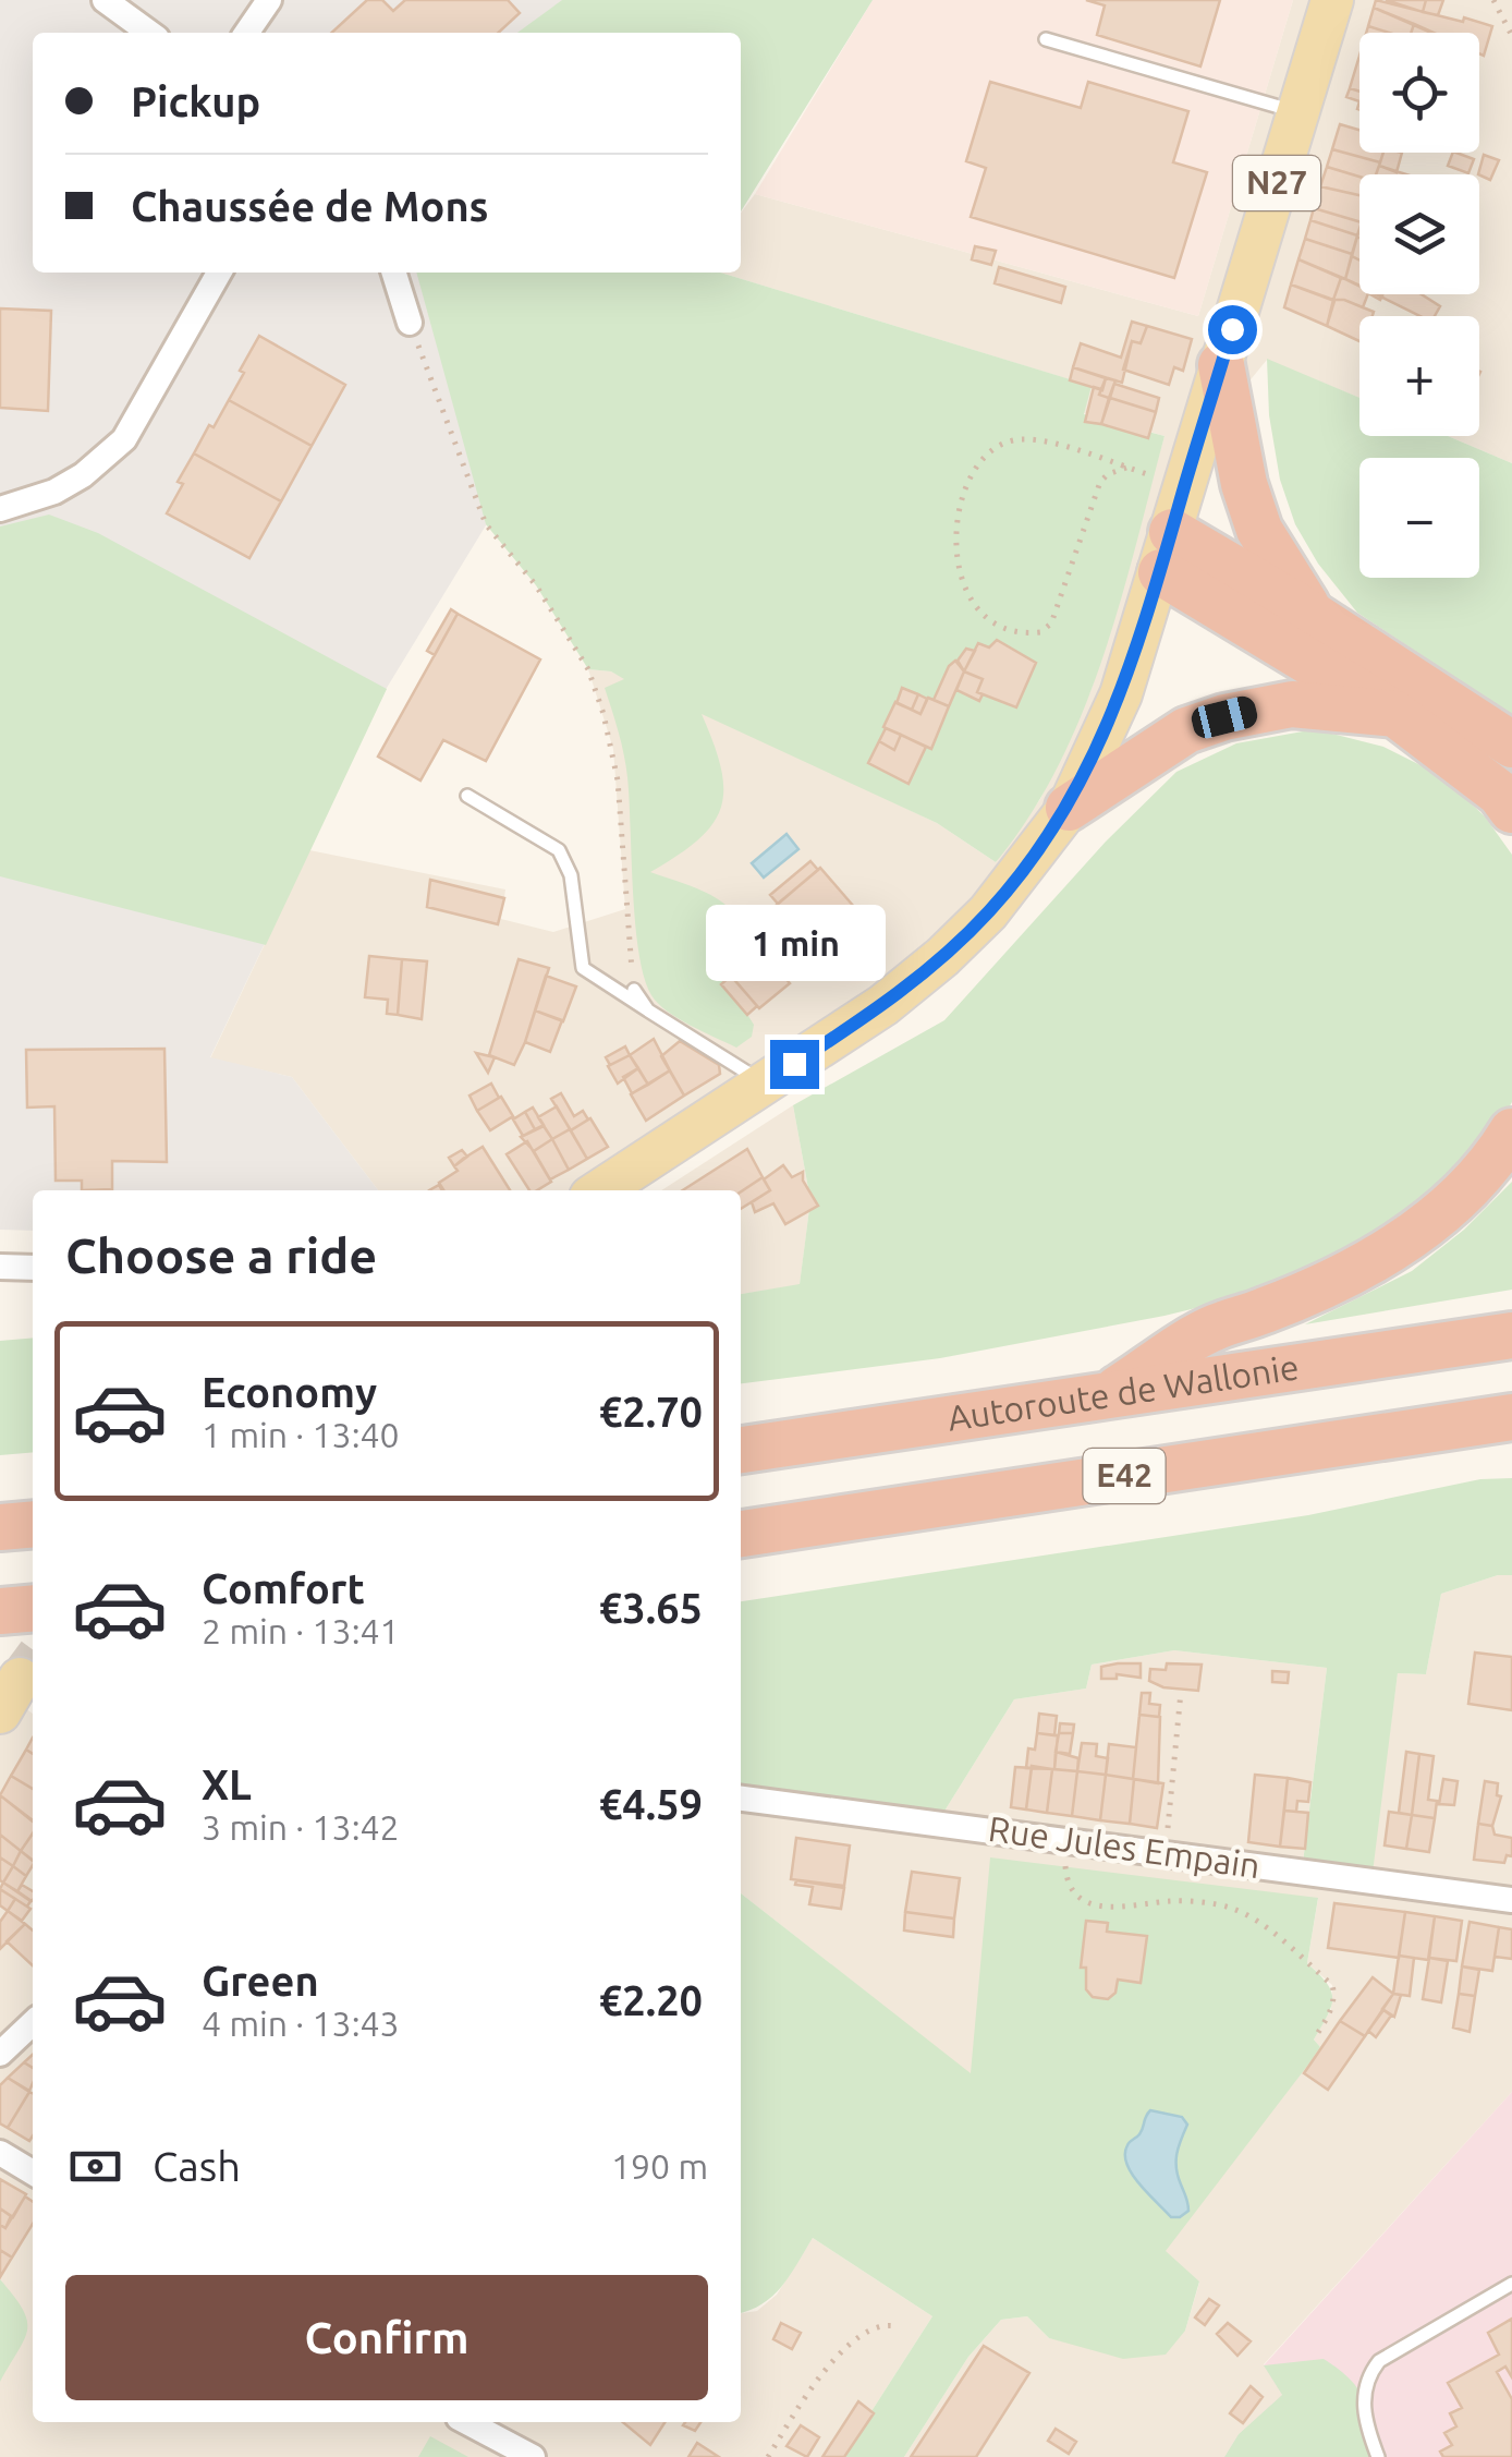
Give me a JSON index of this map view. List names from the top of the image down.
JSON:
{
  "streets": {
    "highway": ["Autoroute de Wallonie", "E42"],
    "main road": ["N27"],
    "street": ["Rue Jules Empain"]
  },
  "page": {
    "map_buttons": ["+", "−"],
    "banner": ["Pickup", "Chaussée de Mons"],
    "bubble": "1 min",
    "heading": "Choose a ride",
    "list": [
      {
        "name": "Economy",
        "note": "1 min · 13:40",
        "value": "€2.70"
      },
      {
        "name": "Comfort",
        "note": "2 min · 13:41",
        "value": "€3.65"
      },
      {
        "name": "XL",
        "note": "3 min · 13:42",
        "value": "€4.59"
      },
      {
        "name": "Green",
        "note": "4 min · 13:43",
        "value": "€2.20"
      }
    ],
    "pay": ["Cash", "190 m"],
    "buttons": "Confirm"
  }
}
